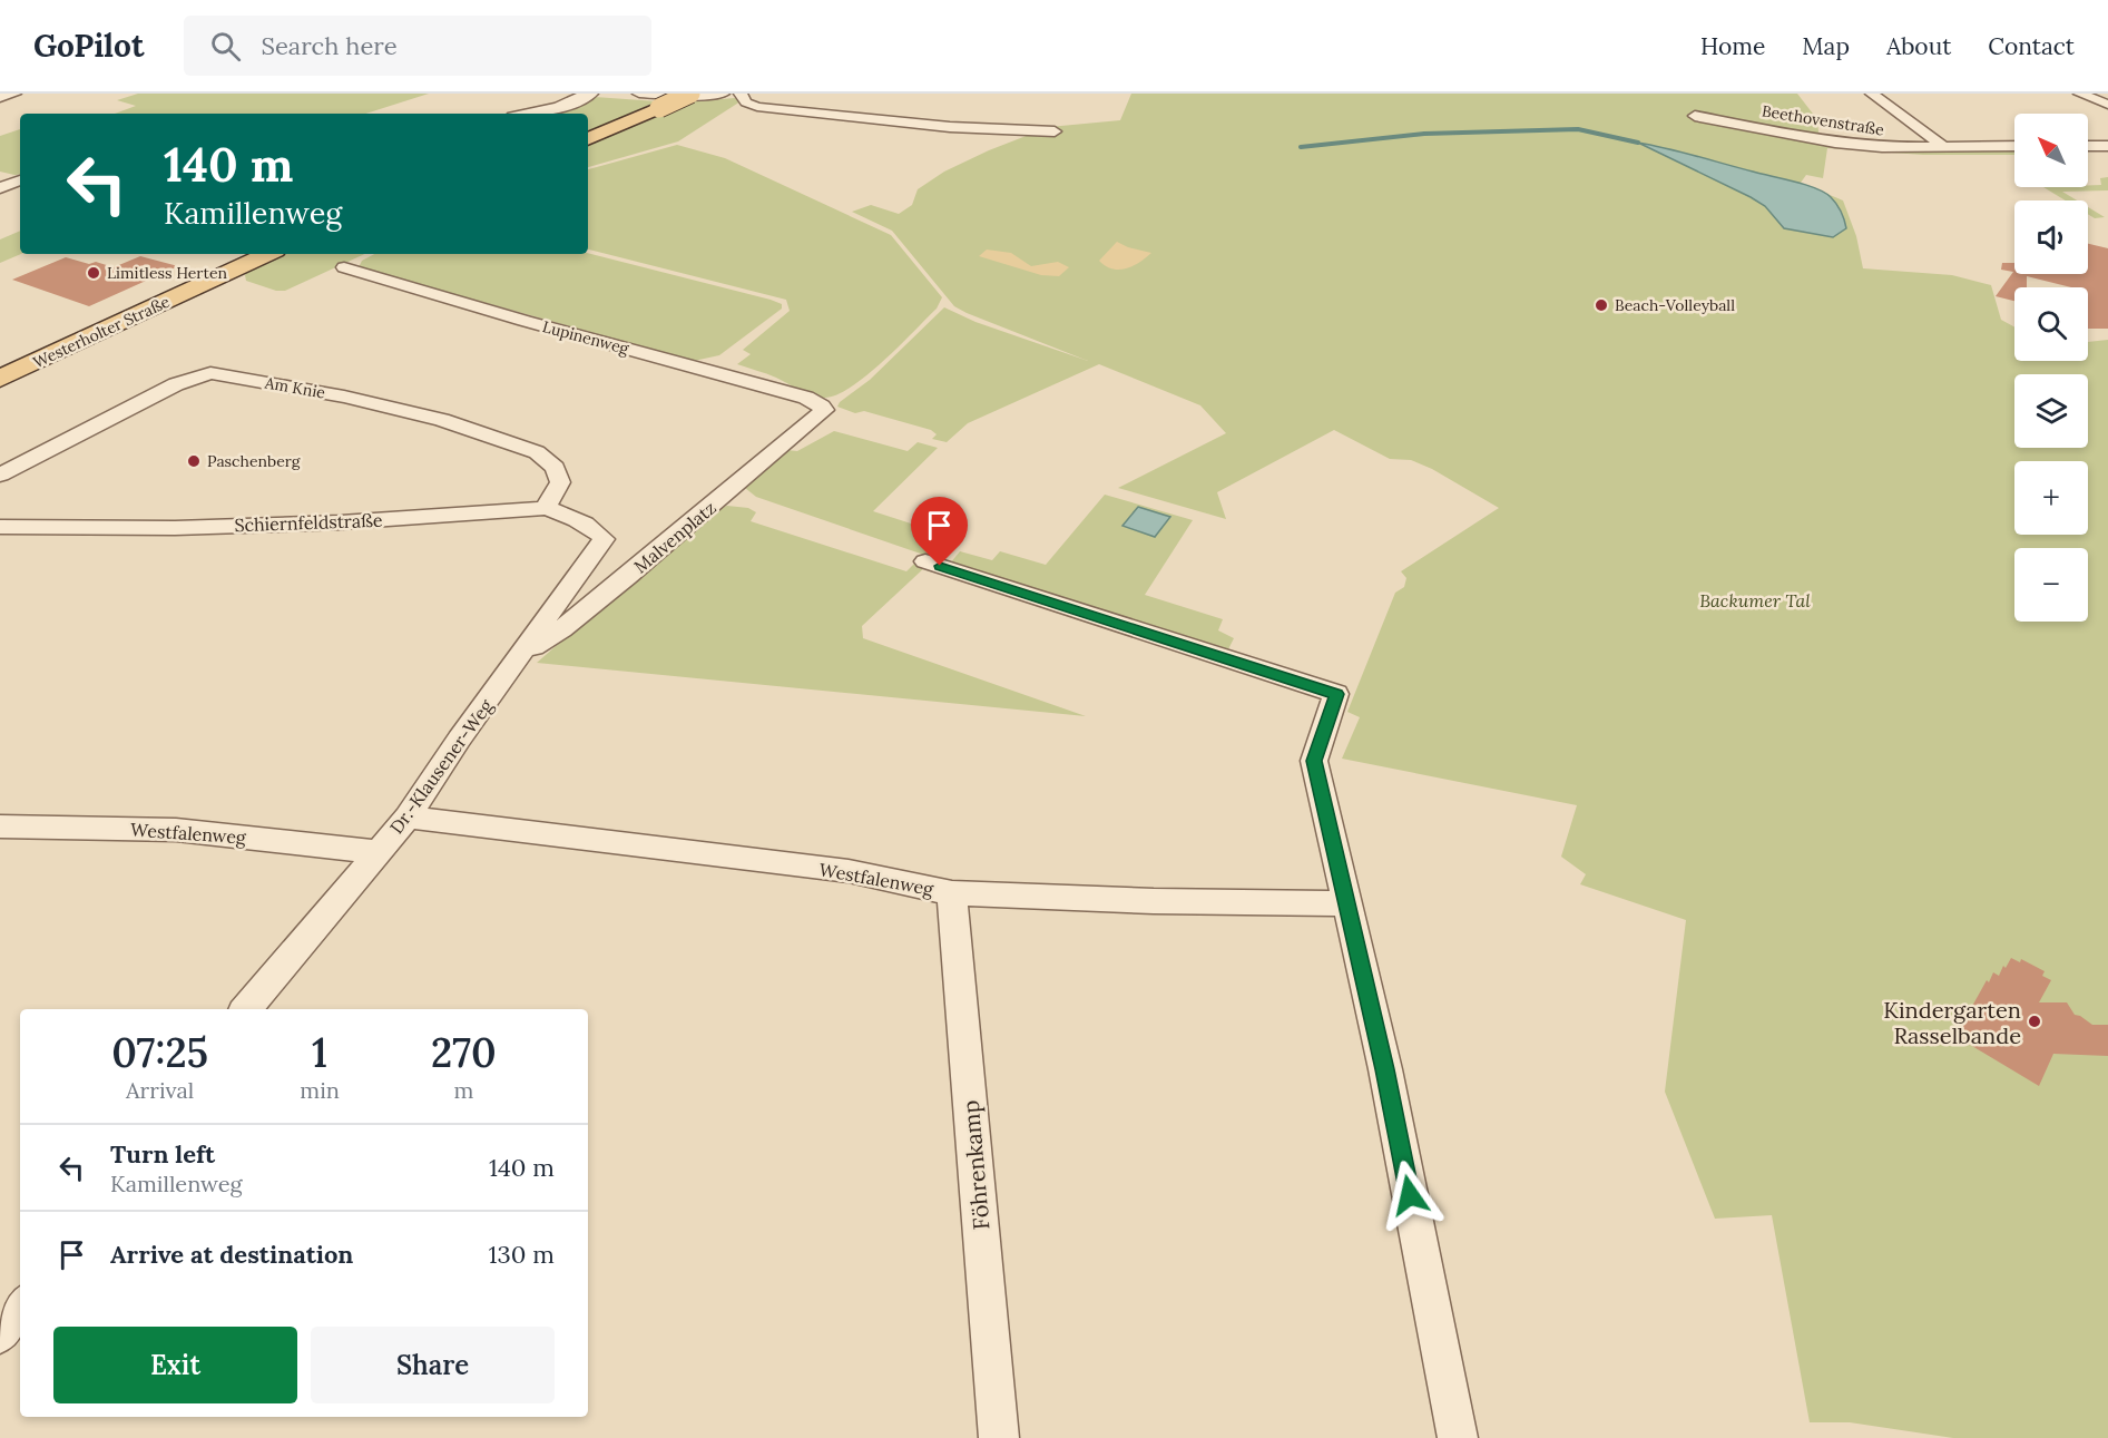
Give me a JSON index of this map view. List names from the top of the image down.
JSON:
{
  "streets": {
    "main road": ["Westerholter Straße"],
    "street": [
      "Beethovenstraße",
      "Lupinenweg",
      "Am Knie",
      "Schiernfeldstraße",
      "Malvenplatz",
      "Dr.-Klausener-Weg",
      "Westfalenweg",
      "Föhrenkamp"
    ]
  },
  "crossings": [
    ["Lupinenweg", "Malvenplatz"],
    ["Am Knie", "Schiernfeldstraße"],
    ["Schiernfeldstraße", "Dr.-Klausener-Weg"],
    ["Malvenplatz", "Dr.-Klausener-Weg"],
    ["Dr.-Klausener-Weg", "Westfalenweg"],
    ["Westfalenweg", "Föhrenkamp"]
  ],
  "parks": ["Backumer Tal"],
  "places": [
    "Limitless Herten",
    "Beach-Volleyball",
    "Paschenberg",
    "Kindergarten Rasselbande"
  ],
  "north": "top left",
  "page": {
    "header": "GoPilot",
    "search": "Search here",
    "nav": [
      "Home",
      "Map",
      "About",
      "Contact"
    ],
    "map_buttons": ["+", "−"],
    "turn": ["140 m", "Kamillenweg"],
    "eta": [
      "07:25",
      "Arrival",
      "1",
      "min",
      "270",
      "m"
    ],
    "list": [
      {
        "name": "Turn left",
        "note": "Kamillenweg",
        "value": "140 m"
      },
      {
        "name": "Arrive at destination",
        "value": "130 m"
      }
    ],
    "buttons": ["Exit", "Share"]
  }
}
